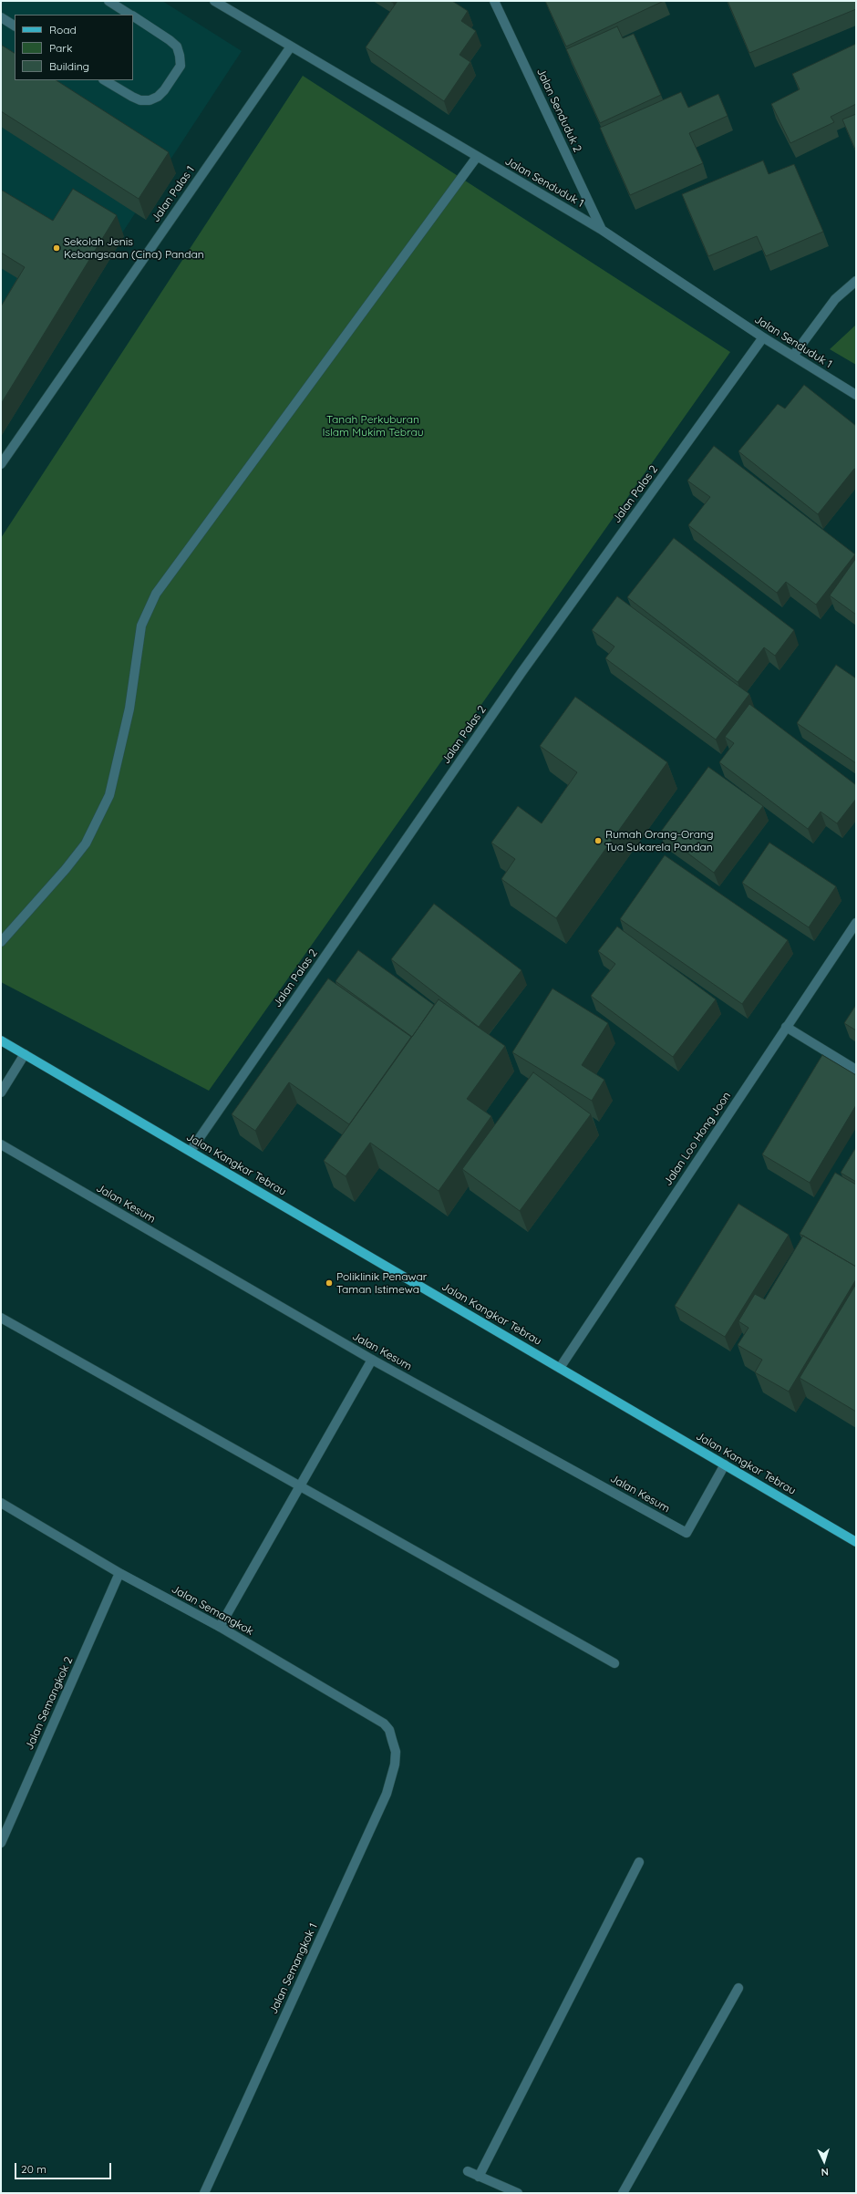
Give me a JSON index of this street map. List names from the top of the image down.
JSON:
{
  "streets": {
    "main road": ["Jalan Kangkar Tebrau"],
    "street": [
      "Jalan Senduduk 2",
      "Jalan Senduduk 1",
      "Jalan Palas 1",
      "Jalan Palas 2",
      "Jalan Loo Hong Joon",
      "Jalan Kesum",
      "Jalan Semangkok",
      "Jalan Semangkok 2",
      "Jalan Semangkok 1"
    ]
  },
  "crossings": [
    ["Jalan Senduduk 2", "Jalan Senduduk 1"],
    ["Jalan Senduduk 1", "Jalan Palas 1"],
    ["Jalan Senduduk 1", "Jalan Palas 2"],
    ["Jalan Palas 2", "Jalan Kangkar Tebrau"],
    ["Jalan Loo Hong Joon", "Jalan Kangkar Tebrau"],
    ["Jalan Kangkar Tebrau", "Jalan Kesum"],
    ["Jalan Semangkok", "Jalan Semangkok 2"],
    ["Jalan Semangkok", "Jalan Semangkok 1"]
  ],
  "parks": ["Tanah Perkuburan Islam Mukim Tebrau"],
  "places": ["Sekolah Jenis Kebangsaan (Cina) Pandan", "Rumah Orang-Orang Tua Sukarela Pandan", "Poliklinik Penawar Taman Istimewa"],
  "legend": ["Road", "Park", "Building"],
  "scale_bar": "20 m",
  "north": "bottom"
}
